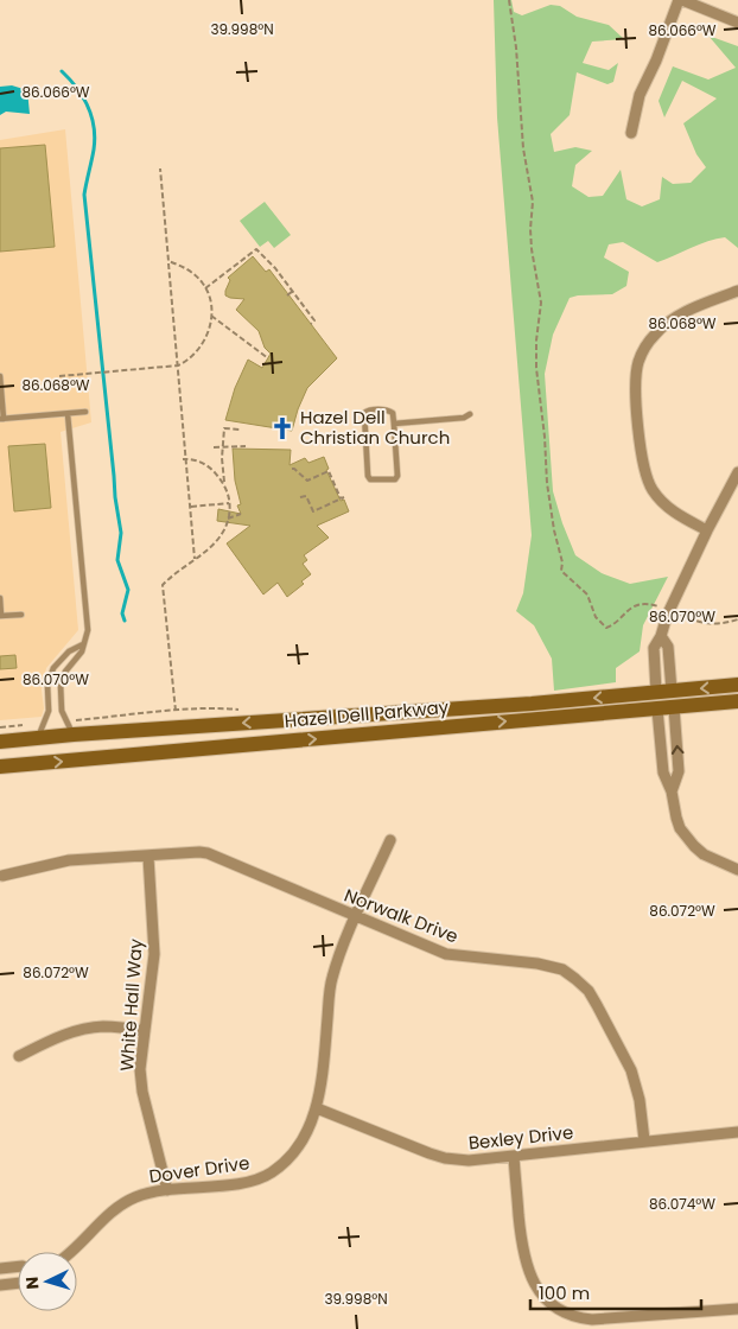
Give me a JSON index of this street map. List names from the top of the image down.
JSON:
{
  "streets": {
    "main road": ["Hazel Dell Parkway"],
    "street": [
      "Norwalk Drive",
      "White Hall Way",
      "Bexley Drive",
      "Dover Drive"
    ]
  },
  "crossings": [
    ["Norwalk Drive", "White Hall Way"],
    ["Norwalk Drive", "Bexley Drive"],
    ["Norwalk Drive", "Dover Drive"],
    ["White Hall Way", "Dover Drive"],
    ["Bexley Drive", "Dover Drive"]
  ],
  "places": {
    "church": ["Hazel Dell Christian Church"]
  },
  "scale_bar": "100 m",
  "north": "left",
  "coordinates": [
    "39.998°N",
    "86.066°W",
    "86.068°W",
    "86.070°W",
    "86.072°W",
    "86.074°W"
  ]
}
